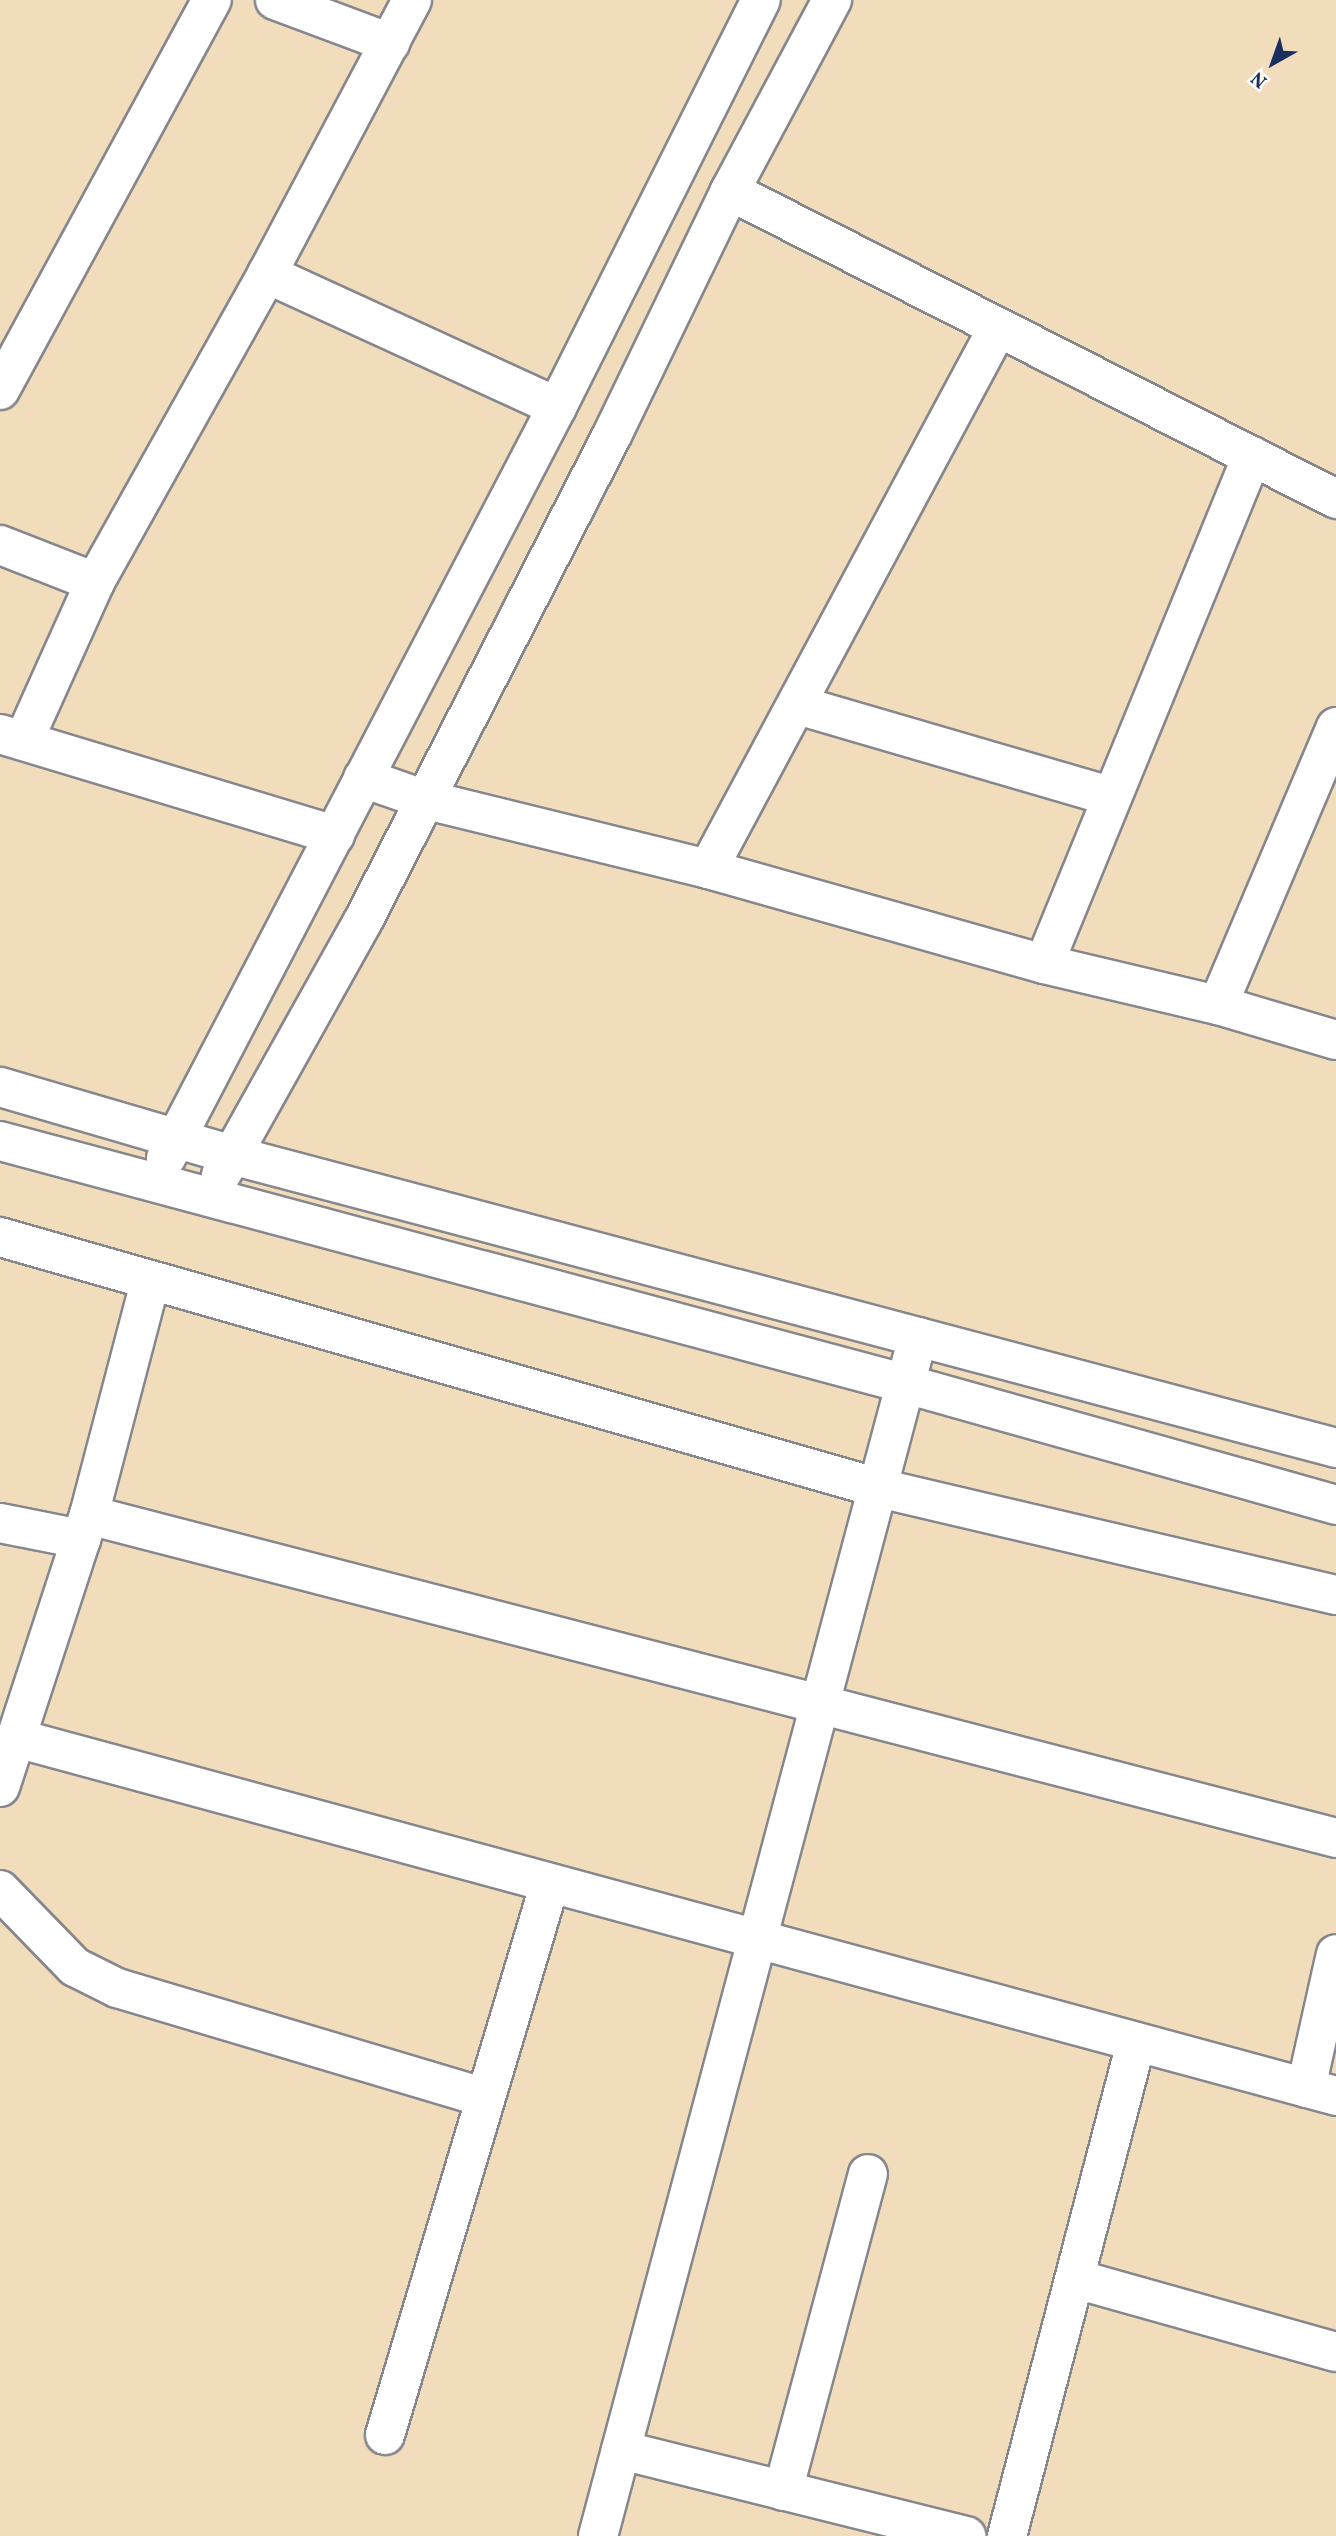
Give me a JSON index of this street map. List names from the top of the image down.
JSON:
{
  "north": "bottom left"
}
